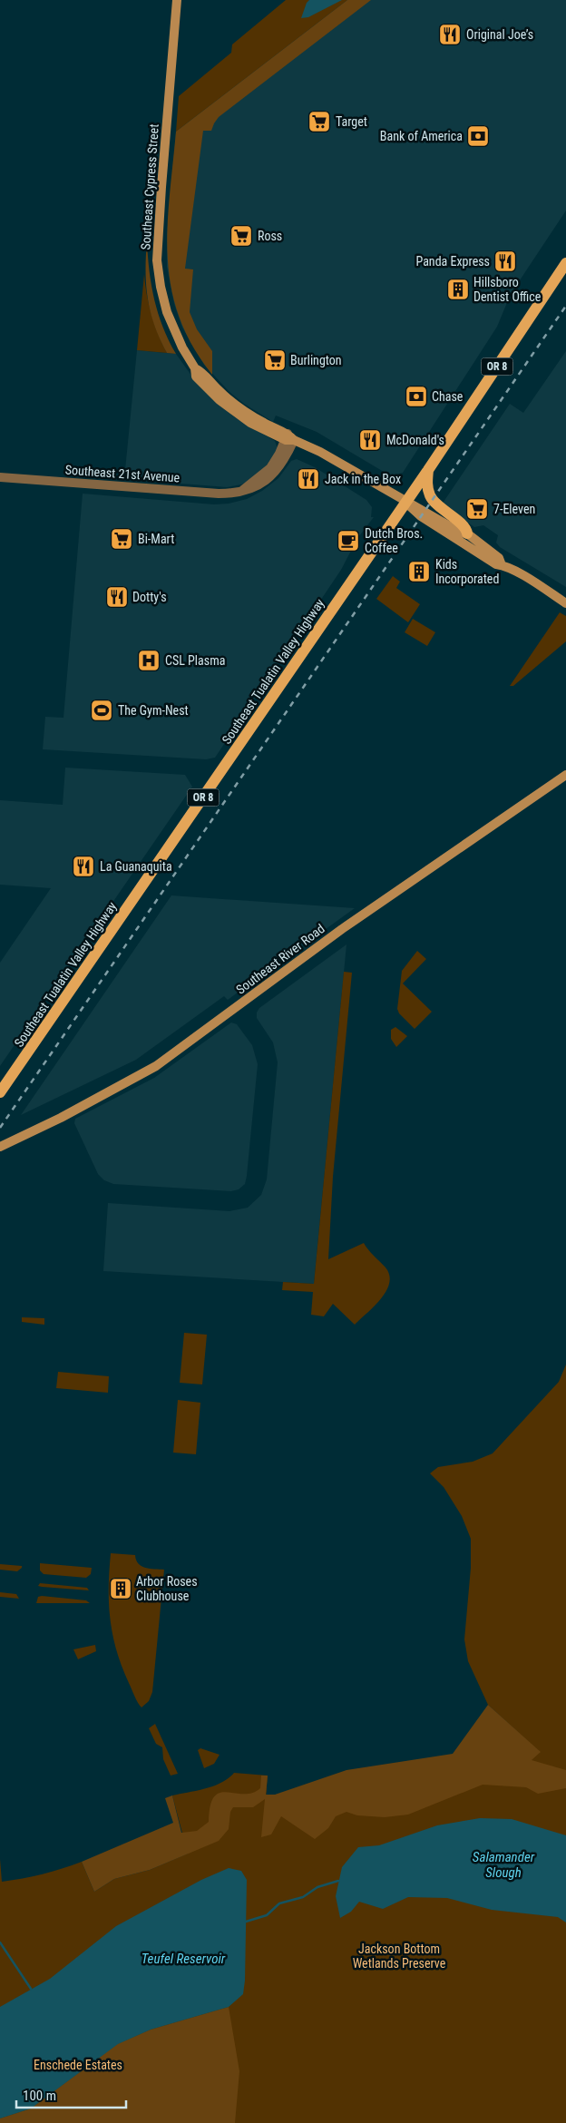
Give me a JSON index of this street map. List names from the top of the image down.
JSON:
{
  "streets": {
    "main road": [
      "Southeast Cypress Street",
      "OR 8",
      "Southeast Tualatin Valley Highway",
      "Southeast River Road"
    ],
    "street": ["Southeast 21st Avenue"]
  },
  "crossings": [
    ["Southeast Cypress Street", "Southeast 21st Avenue"],
    ["Southeast Cypress Street", "Southeast Tualatin Valley Highway"]
  ],
  "water": ["Salamander Slough", "Teufel Reservoir"],
  "parks": ["Jackson Bottom Wetlands Preserve", "Enschede Estates"],
  "places": {
    "restaurant": [
      "Original Joe’s",
      "Panda Express",
      "McDonald's",
      "Jack in the Box",
      "Dotty's",
      "La Guanaquita"
    ],
    "supermarket": [
      "Target",
      "Ross",
      "Burlington",
      "7-Eleven",
      "Bi-Mart"
    ],
    "bank": ["Bank of America", "Chase"],
    "building": ["Hillsboro Dentist Office", "Kids Incorporated", "Arbor Roses Clubhouse"],
    "cafe": ["Dutch Bros. Coffee"],
    "hospital": ["CSL Plasma"],
    "sports": ["The Gym-Nest"]
  },
  "scale_bar": "100 m"
}
